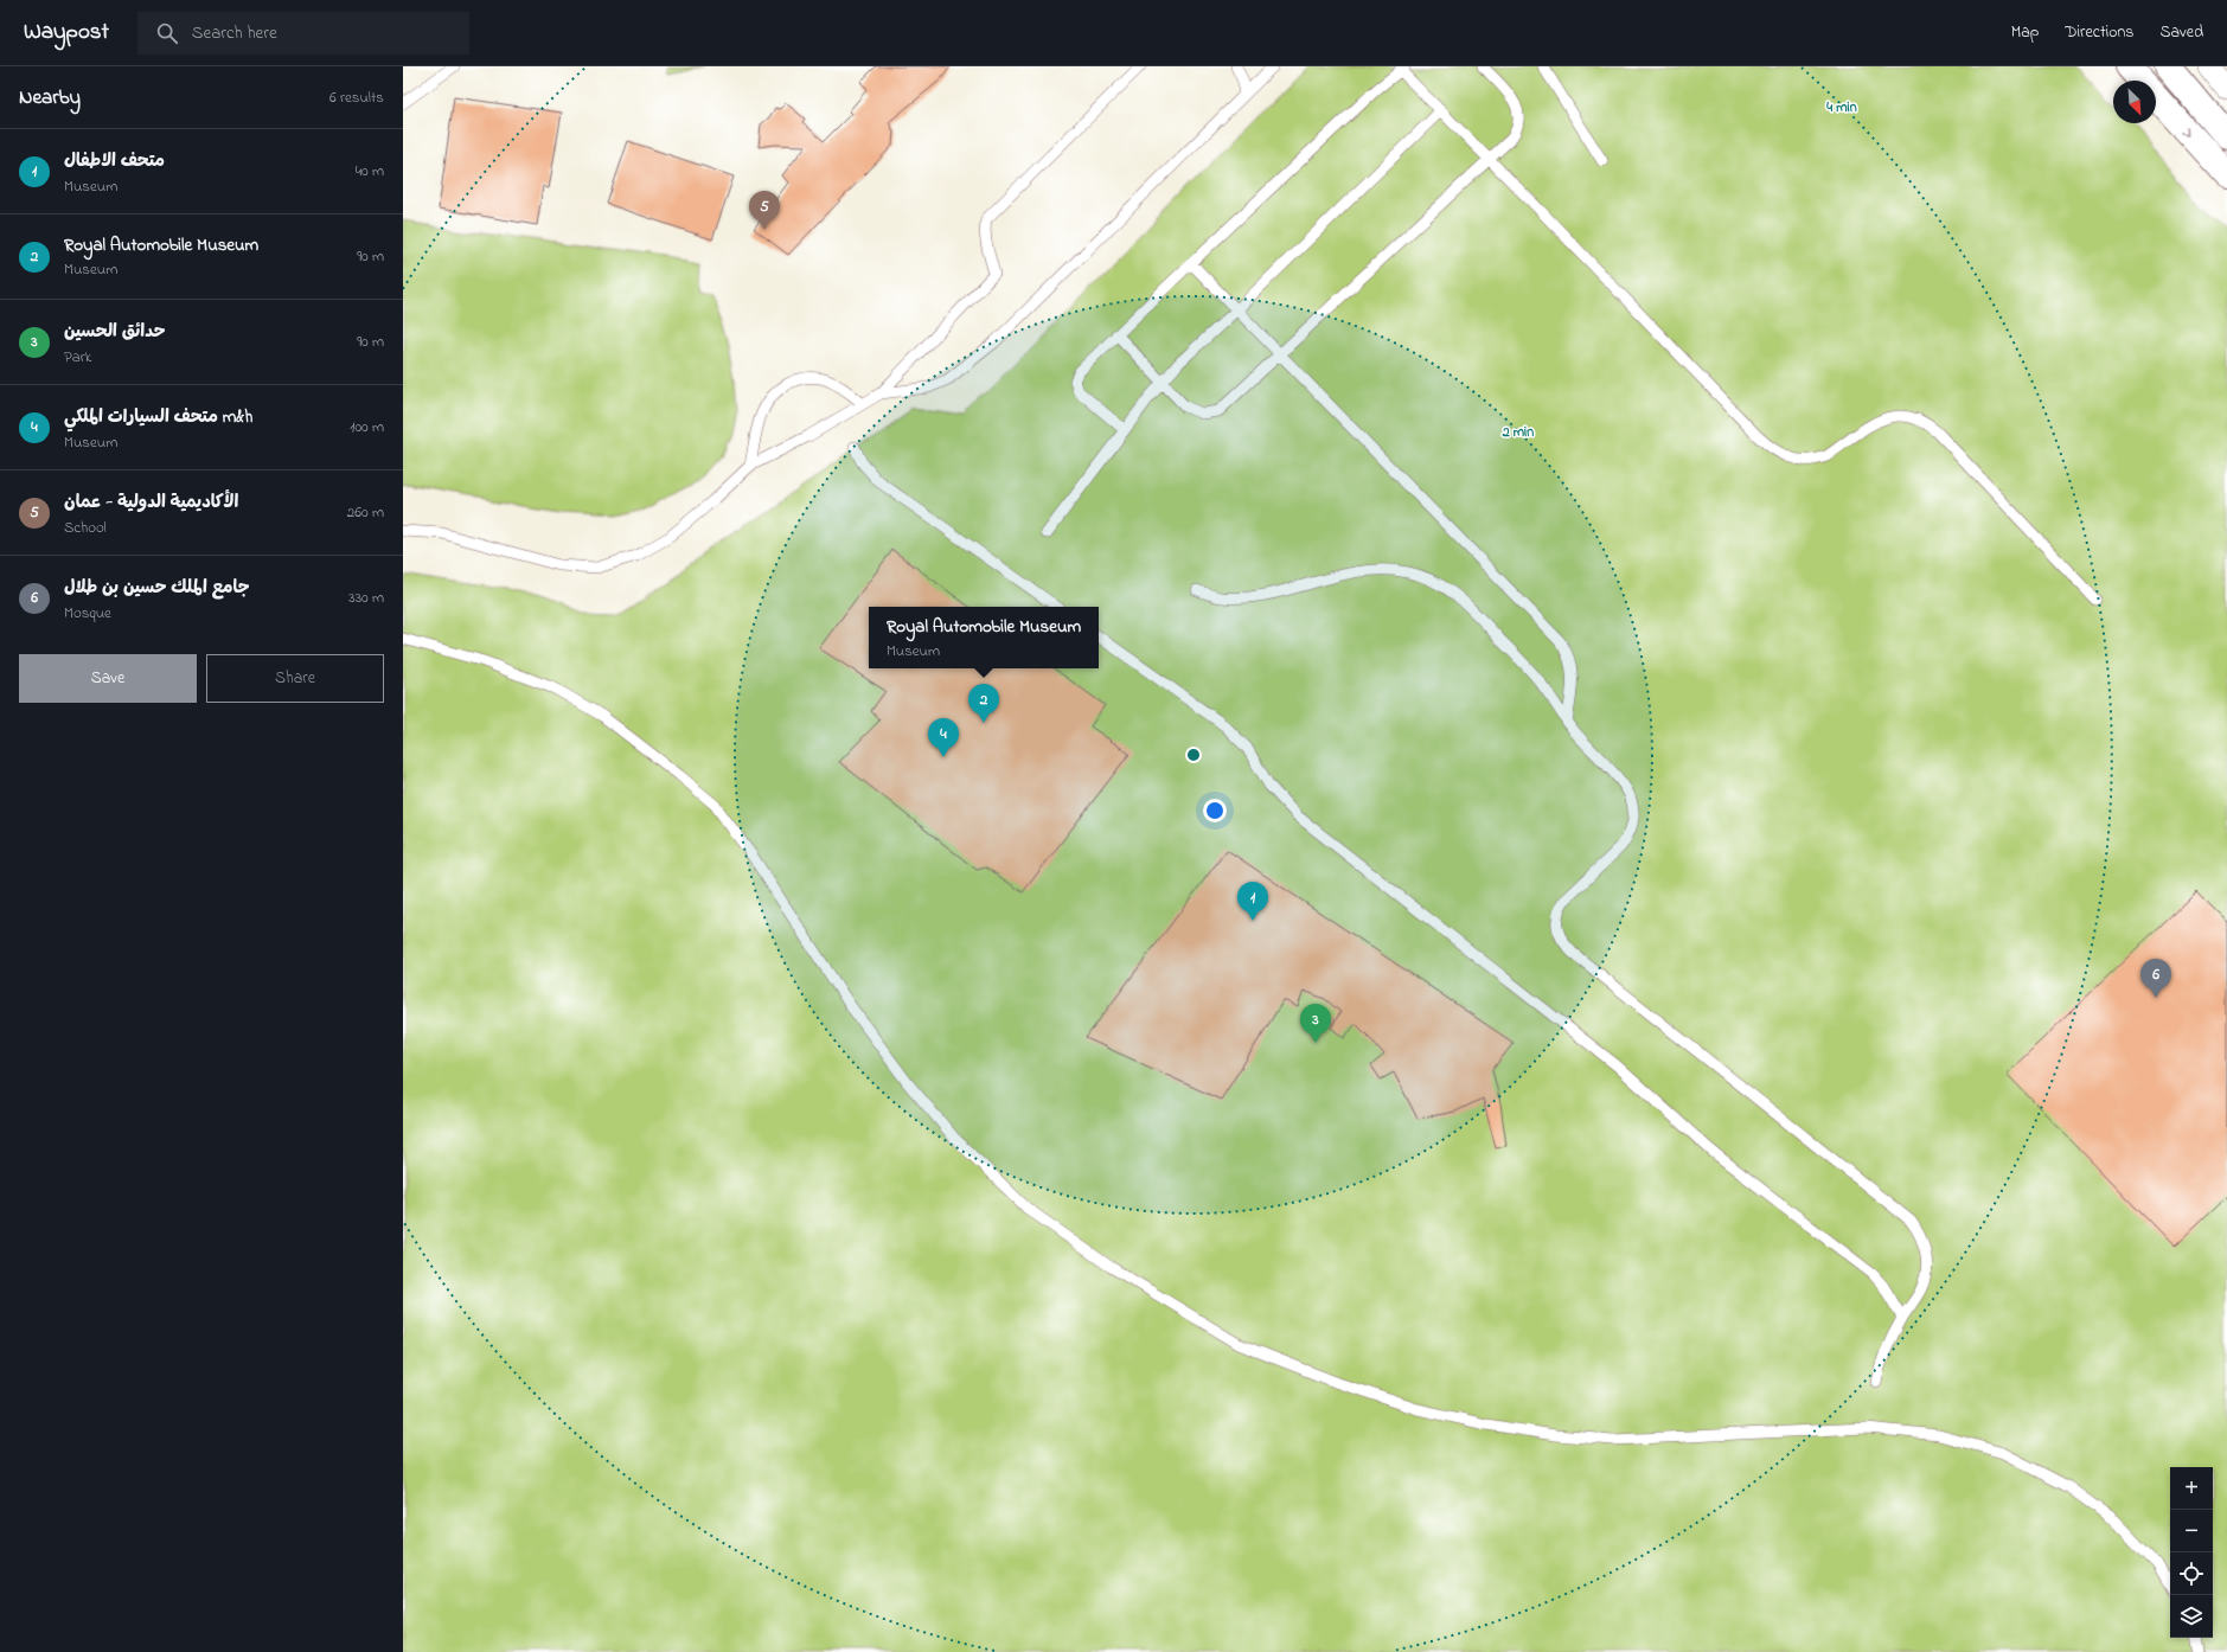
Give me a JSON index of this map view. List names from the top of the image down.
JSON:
{
  "north": "bottom right",
  "page": {
    "header": "Waypost",
    "search": "Search here",
    "nav": ["Map", "Directions", "Saved"],
    "heading": ["Nearby", "6 results"],
    "list": [
      {
        "mark": "1",
        "name": "متحف الاطفال",
        "note": "Museum",
        "value": "40 m"
      },
      {
        "mark": "2",
        "name": "Royal Automobile Museum",
        "note": "Museum",
        "value": "90 m"
      },
      {
        "mark": "3",
        "name": "حدائق الحسين",
        "note": "Park",
        "value": "90 m"
      },
      {
        "mark": "4",
        "name": "متحف السيارات الملكي m&h",
        "note": "Museum",
        "value": "100 m"
      },
      {
        "mark": "5",
        "name": "الأكاديمية الدولية - عمان",
        "note": "School",
        "value": "260 m"
      },
      {
        "mark": "6",
        "name": "جامع الملك حسين بن طلال",
        "note": "Mosque",
        "value": "330 m"
      }
    ],
    "pins": [
      "5",
      "2",
      "4",
      "1",
      "6",
      "3"
    ],
    "popup": ["Royal Automobile Museum", "Museum"],
    "buttons": ["Save", "Share"],
    "map_buttons": ["+", "−"]
  },
  "rings": ["4 min", "2 min"]
}
